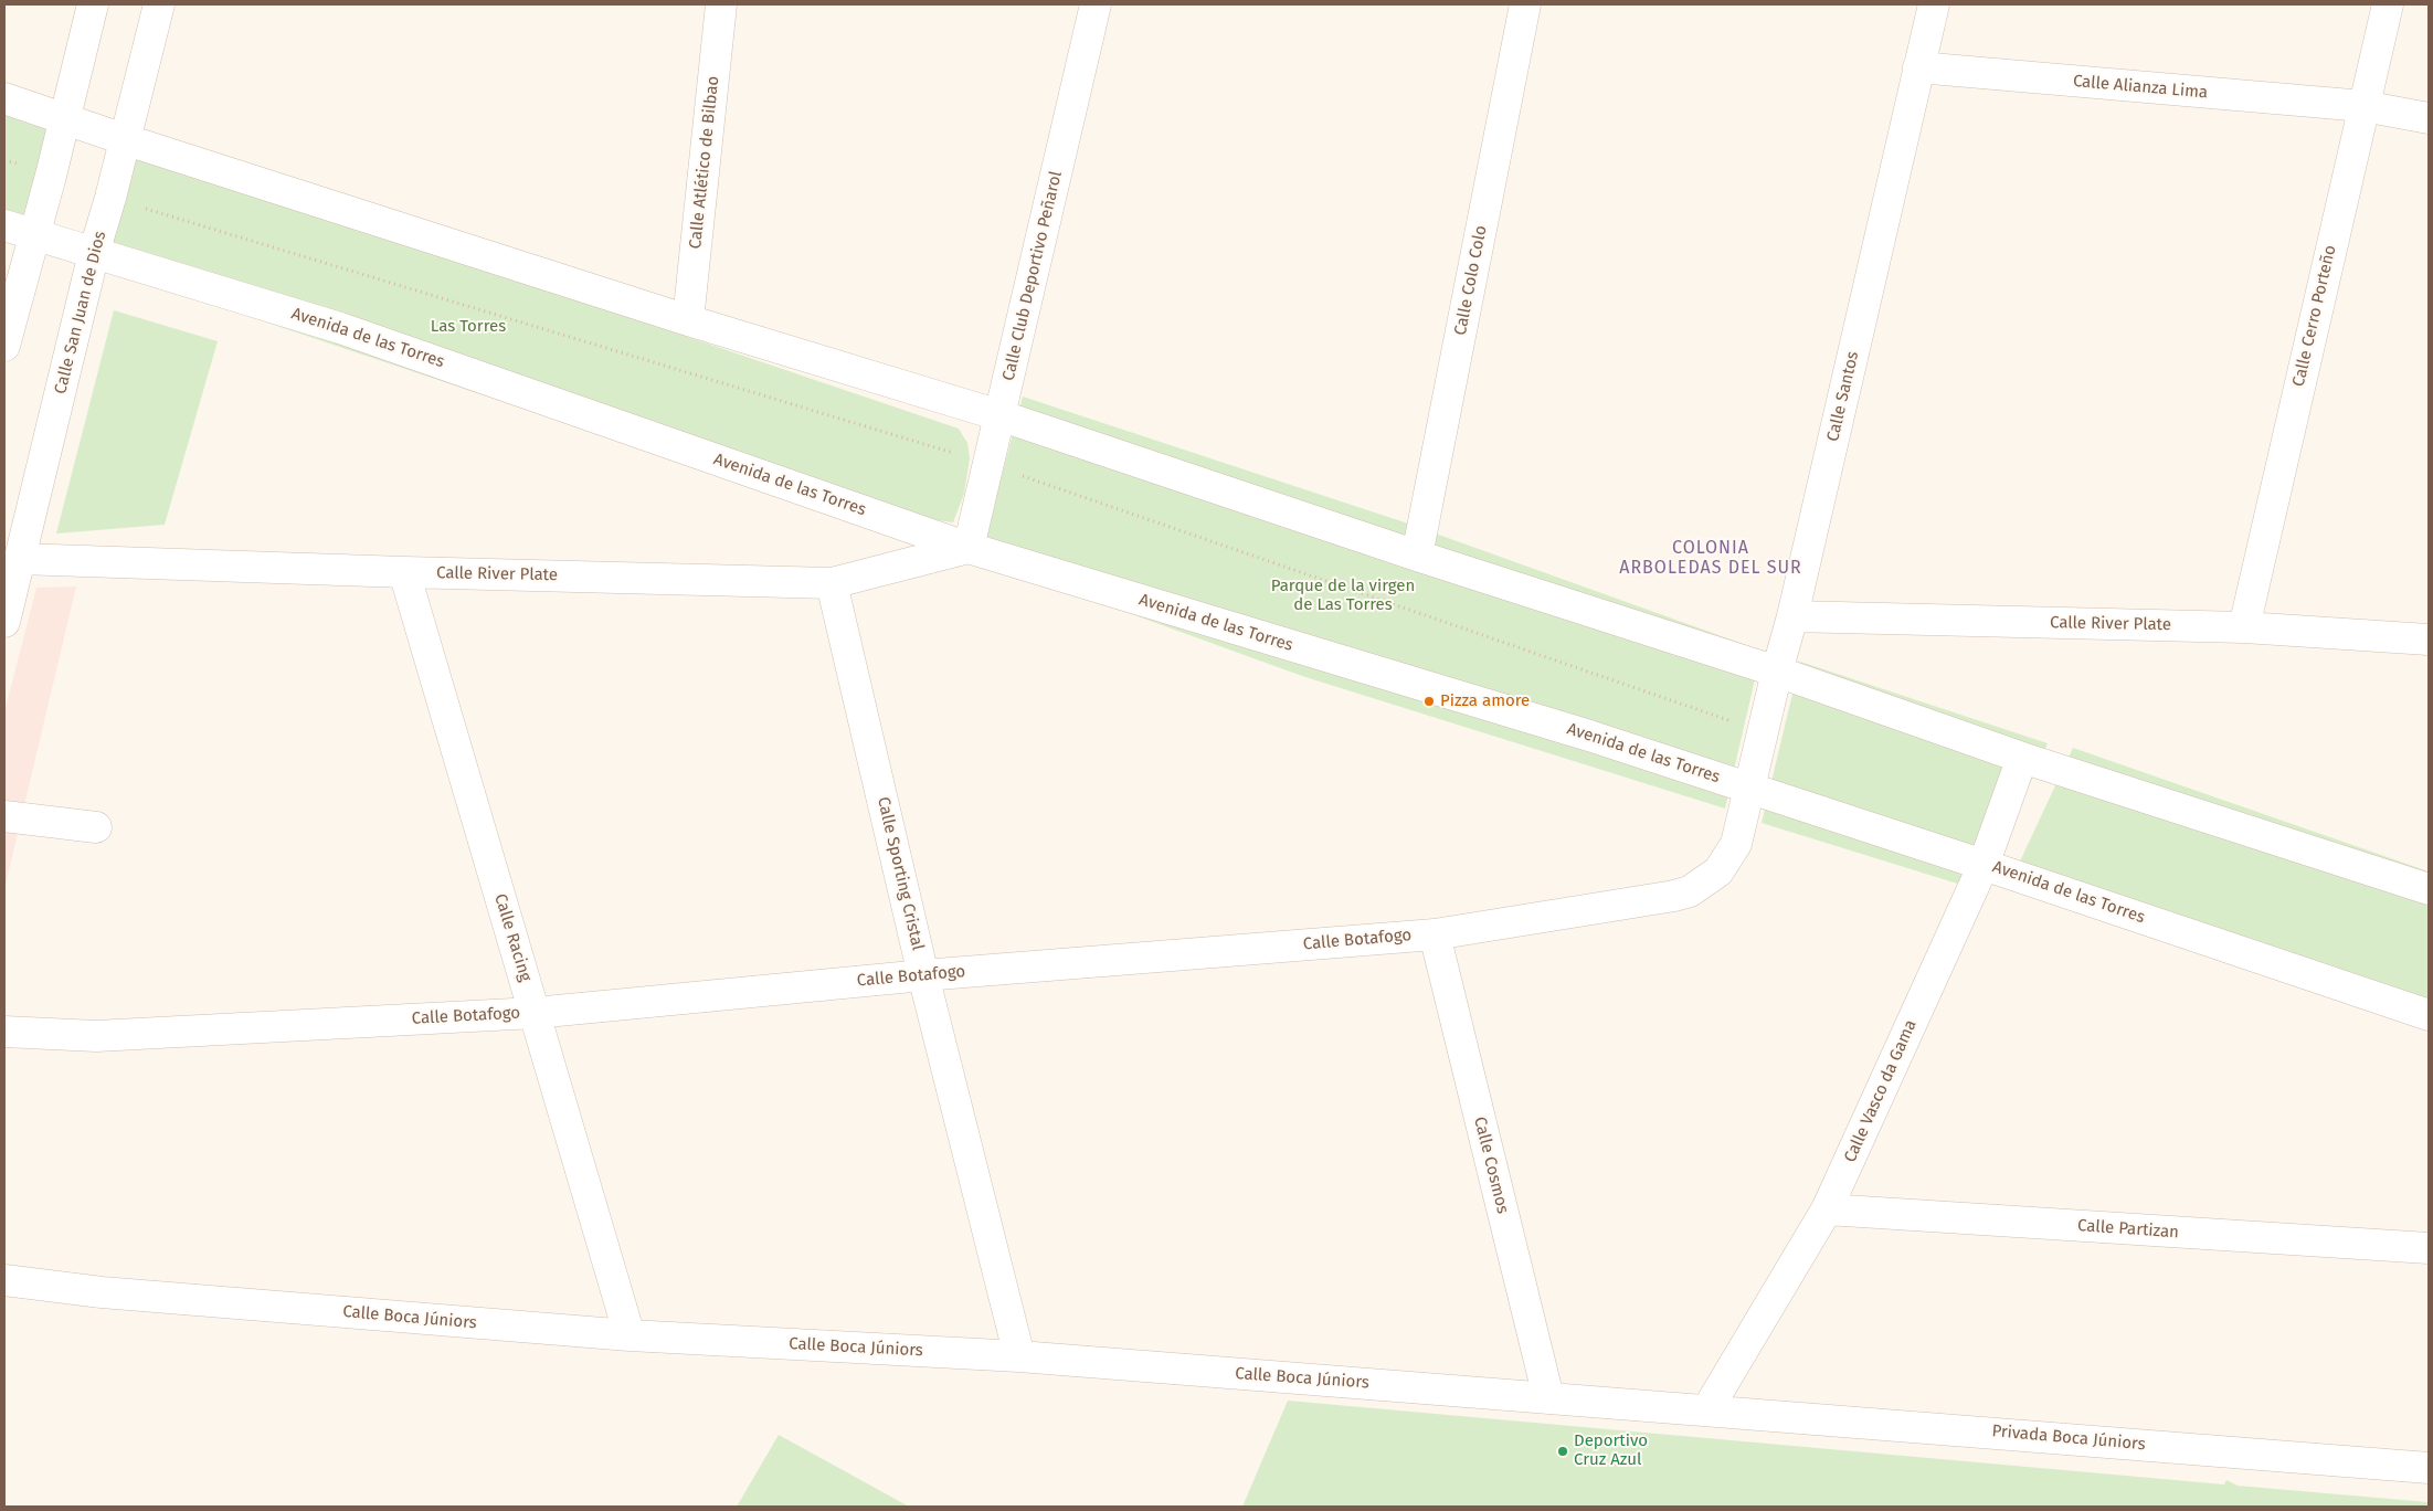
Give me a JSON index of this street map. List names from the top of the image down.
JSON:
{
  "streets": {
    "street": [
      "Calle Alianza Lima",
      "Calle Atlético de Bilbao",
      "Calle Club Deportivo Peñarol",
      "Calle Colo Colo",
      "Calle San Juan de Dios",
      "Calle Cerro Porteño",
      "Avenida de las Torres",
      "Calle Santos",
      "Calle River Plate",
      "Calle Sporting Cristal",
      "Calle Racing",
      "Calle Botafogo",
      "Calle Vasco da Gama",
      "Calle Cosmos",
      "Calle Partizan",
      "Calle Boca Júniors",
      "Privada Boca Júniors"
    ]
  },
  "crossings": [
    ["Calle Alianza Lima", "Calle Cerro Porteño"],
    ["Calle Alianza Lima", "Calle Santos"],
    ["Calle Club Deportivo Peñarol", "Avenida de las Torres"],
    ["Calle Club Deportivo Peñarol", "Calle River Plate"],
    ["Calle San Juan de Dios", "Avenida de las Torres"],
    ["Calle San Juan de Dios", "Calle River Plate"],
    ["Calle Cerro Porteño", "Calle River Plate"],
    ["Avenida de las Torres", "Calle Santos"],
    ["Avenida de las Torres", "Calle River Plate"],
    ["Avenida de las Torres", "Calle Botafogo"],
    ["Avenida de las Torres", "Calle Vasco da Gama"],
    ["Calle Santos", "Calle River Plate"],
    ["Calle Santos", "Calle Botafogo"],
    ["Calle River Plate", "Calle Sporting Cristal"],
    ["Calle River Plate", "Calle Racing"],
    ["Calle Sporting Cristal", "Calle Botafogo"],
    ["Calle Sporting Cristal", "Calle Boca Júniors"],
    ["Calle Racing", "Calle Botafogo"],
    ["Calle Racing", "Calle Boca Júniors"],
    ["Calle Botafogo", "Calle Cosmos"],
    ["Calle Vasco da Gama", "Calle Partizan"],
    ["Calle Vasco da Gama", "Calle Boca Júniors"],
    ["Calle Vasco da Gama", "Privada Boca Júniors"],
    ["Calle Cosmos", "Calle Boca Júniors"],
    ["Calle Boca Júniors", "Privada Boca Júniors"]
  ],
  "districts": ["COLONIA ARBOLEDAS DEL SUR"],
  "parks": ["Las Torres", "Parque de la virgen de Las Torres"],
  "places": ["Pizza amore", "Deportivo Cruz Azul"]
}
